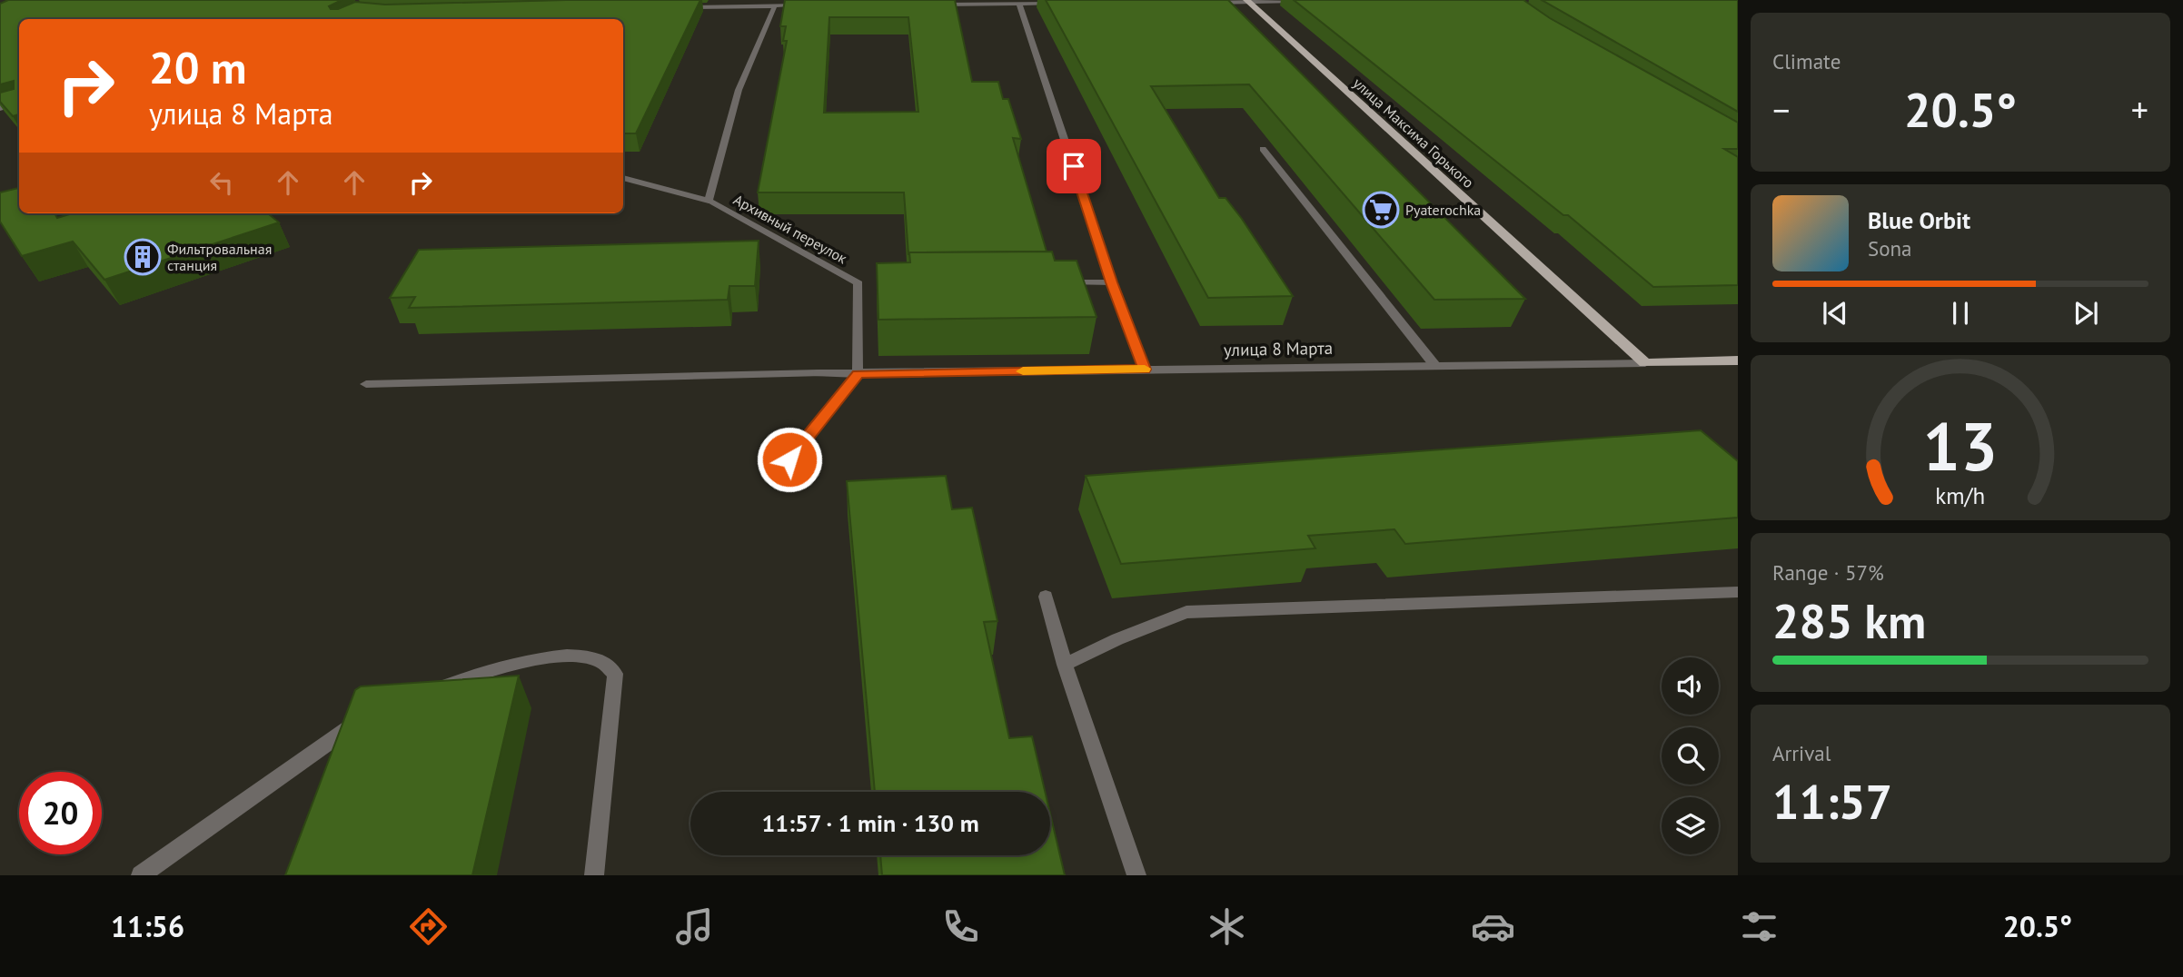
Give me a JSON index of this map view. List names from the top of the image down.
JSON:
{
  "streets": {
    "main road": ["улица Максима Горького", "улица 8 Марта"],
    "street": ["Архивный переулок"]
  },
  "crossings": [
    ["улица Максима Горького", "улица 8 Марта"],
    ["Архивный переулок", "улица 8 Марта"]
  ],
  "places": {
    "supermarket": ["Pyaterochka"],
    "building": ["Фильтровальная станция"]
  },
  "page": {
    "tile": [
      "Climate",
      ["Range · 57%", "285 km"],
      ["Arrival", "11:57"]
    ],
    "turn": ["20 m", "улица 8 Марта"],
    "heat": ["−", "20.5°", "+"],
    "song": ["Blue Orbit", "Sona"],
    "limit": "20",
    "trip": "11:57 · 1 min · 130 m",
    "tabs": ["11:56", "20.5°"],
    "gauge": ["13", "km/h"]
  }
}
